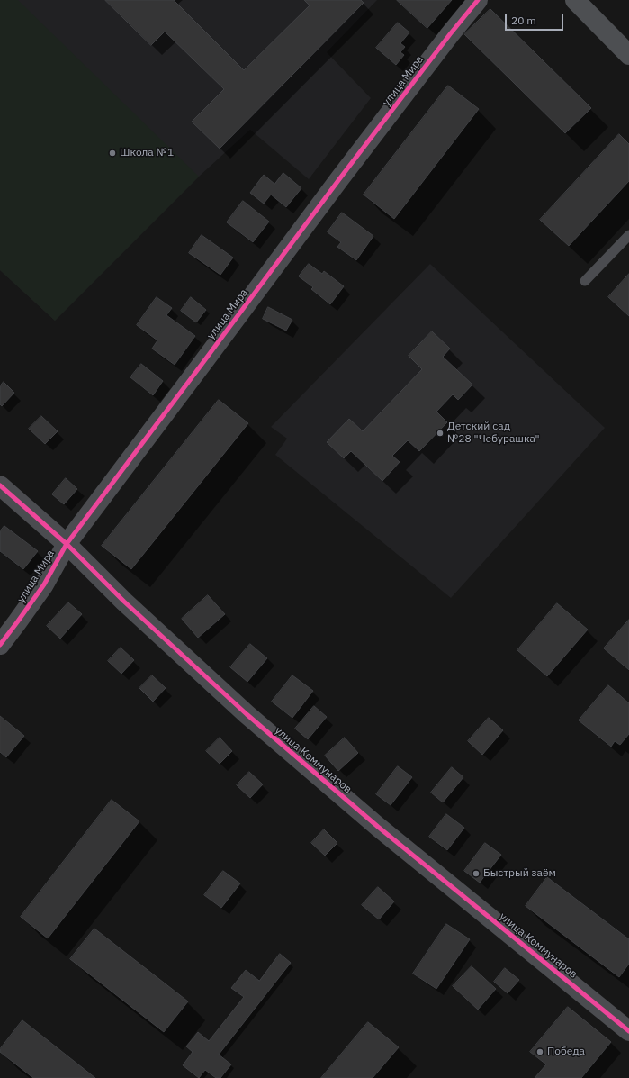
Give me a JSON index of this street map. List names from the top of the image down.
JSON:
{
  "streets": {
    "street": ["улица Мира", "улица Коммунаров"]
  },
  "crossings": [
    ["улица Мира", "улица Коммунаров"]
  ],
  "places": [
    "Школа №1",
    "Детский сад №28 \"Чебурашка\"",
    "Быстрый заём",
    "Победа"
  ],
  "scale_bar": "20 m"
}
